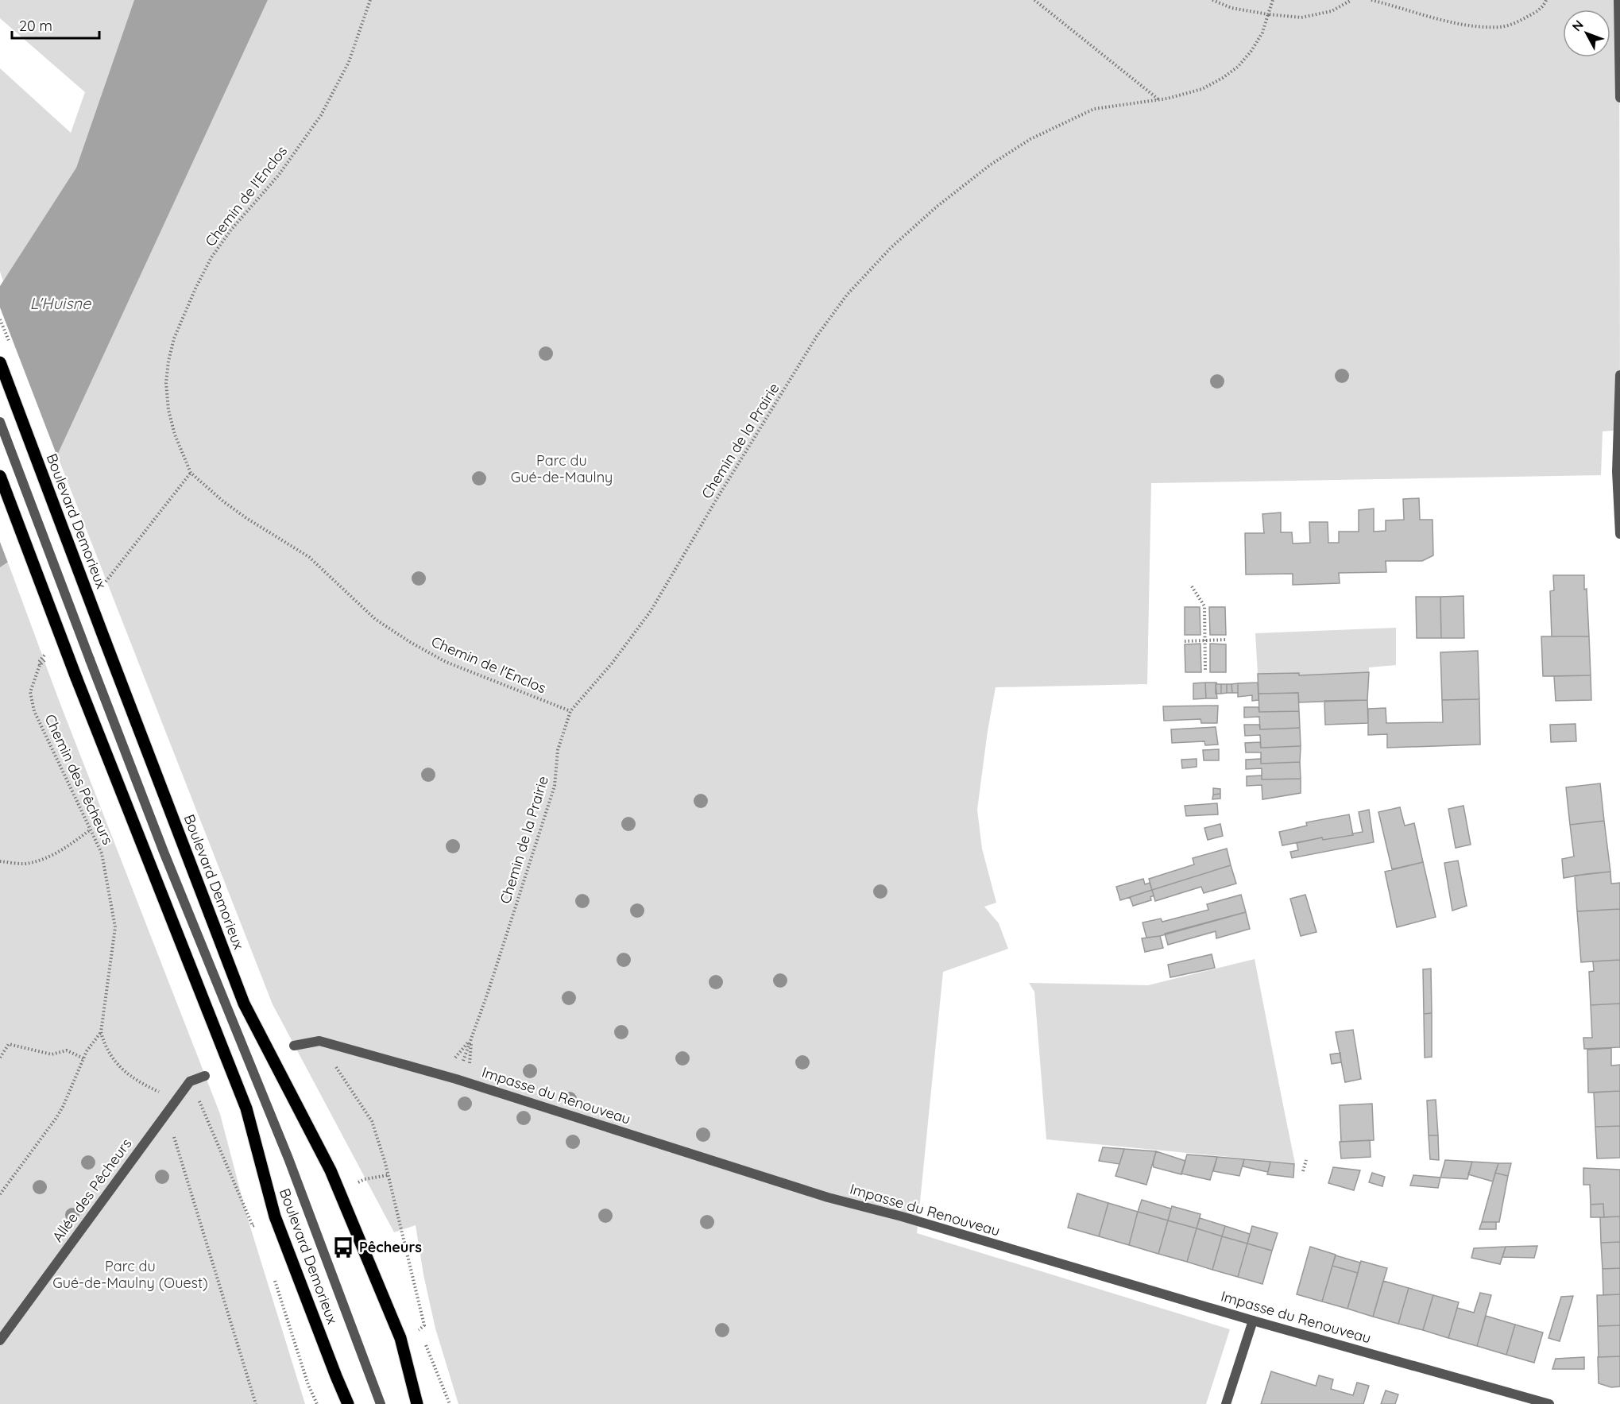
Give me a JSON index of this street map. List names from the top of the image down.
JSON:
{
  "streets": {
    "main road": ["Boulevard Demorieux"],
    "street": ["Impasse du Renouveau", "Allée des Pêcheurs"],
    "path": ["Chemin de l'Enclos", "Chemin de la Prairie", "Chemin des Pêcheurs"]
  },
  "crossings": [
    ["Chemin de l'Enclos", "Chemin de la Prairie"],
    ["Chemin de la Prairie", "Impasse du Renouveau"]
  ],
  "water": ["L'Huisne"],
  "parks": ["Parc du Gué-de-Maulny", "Parc du Gué-de-Maulny (Ouest)"],
  "places": {
    "bus stop": ["Pêcheurs"]
  },
  "scale_bar": "20 m",
  "north": "top left"
}
